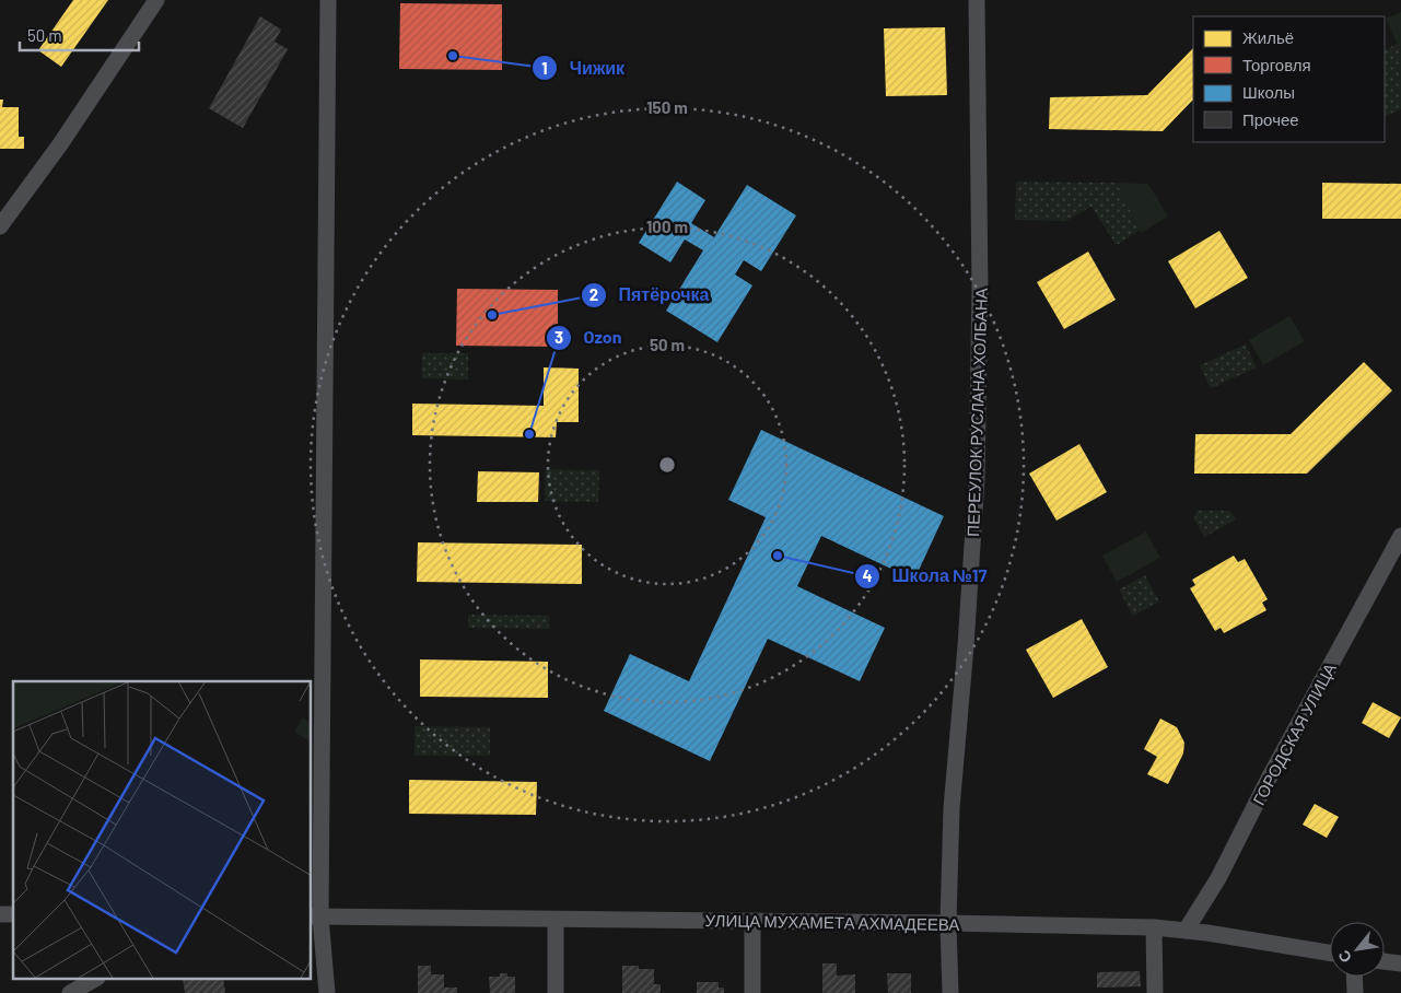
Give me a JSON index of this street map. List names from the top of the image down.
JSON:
{
  "streets": {
    "street": ["ПЕРЕУЛОК РУСЛАНА ХОЛБАНА", "ГОРОДСКАЯ УЛИЦА", "УЛИЦА МУХАМЕТА АХМАДЕЕВА"]
  },
  "crossings": [
    ["ПЕРЕУЛОК РУСЛАНА ХОЛБАНА", "УЛИЦА МУХАМЕТА АХМАДЕЕВА"],
    ["ГОРОДСКАЯ УЛИЦА", "УЛИЦА МУХАМЕТА АХМАДЕЕВА"]
  ],
  "places": [
    "Чижик",
    "Пятёрочка",
    "Ozon",
    "Школа №17"
  ],
  "legend": [
    "Жильё",
    "Торговля",
    "Школы",
    "Прочее"
  ],
  "scale_bar": "50 m",
  "north": "bottom left",
  "rings": ["150 m", "100 m", "50 m"]
}
